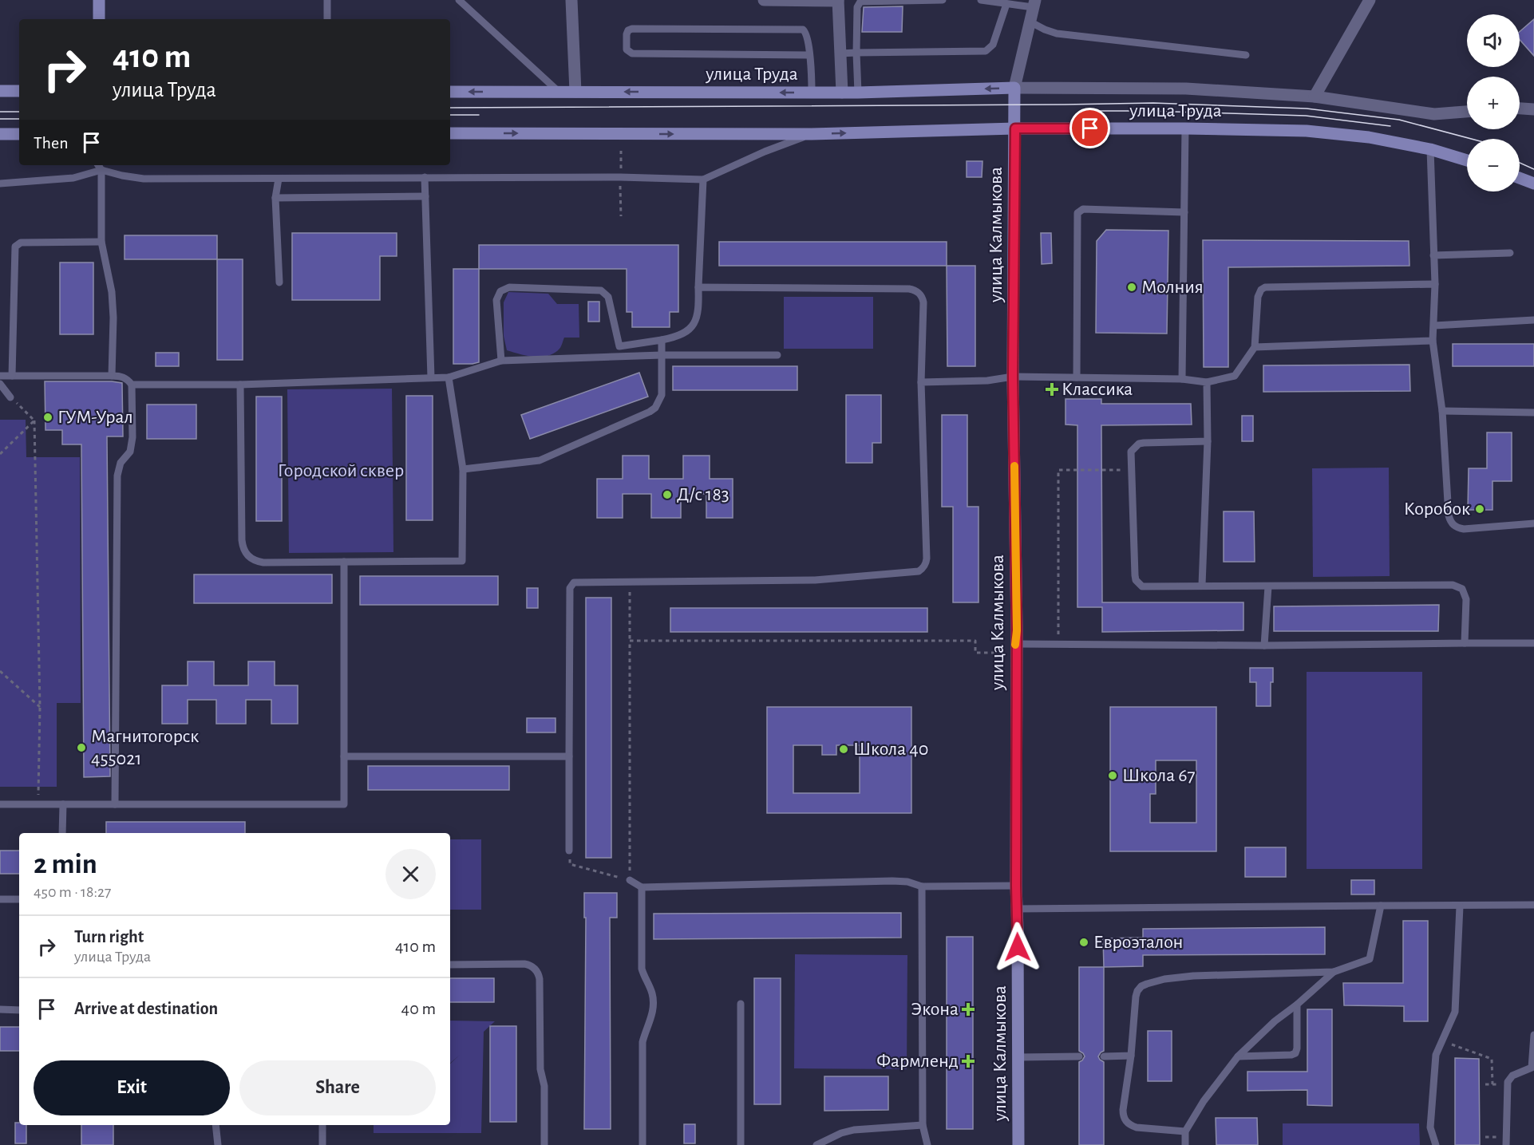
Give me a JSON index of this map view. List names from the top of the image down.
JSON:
{
  "streets": {
    "main road": ["улица Труда", "улица Калмыкова"]
  },
  "crossings": [
    ["улица Труда", "улица Калмыкова"]
  ],
  "parks": ["Городской сквер"],
  "places": {
    "other": [
      "Молния",
      "ГУМ-Урал",
      "Д/с 183",
      "Коробок",
      "Магнитогорск 455021",
      "Школа 40",
      "Школа 67",
      "Евроэталон"
    ],
    "health": ["Классика", "Экона", "Фармленд"]
  },
  "page": {
    "map_buttons": ["+", "−"],
    "turn": ["410 m", "улица Труда"],
    "then": "Then",
    "heading": ["2 min", "450 m · 18:27"],
    "list": [
      {
        "name": "Turn right",
        "note": "улица Труда",
        "value": "410 m"
      },
      {
        "name": "Arrive at destination",
        "value": "40 m"
      }
    ],
    "buttons": ["Exit", "Share"]
  }
}
